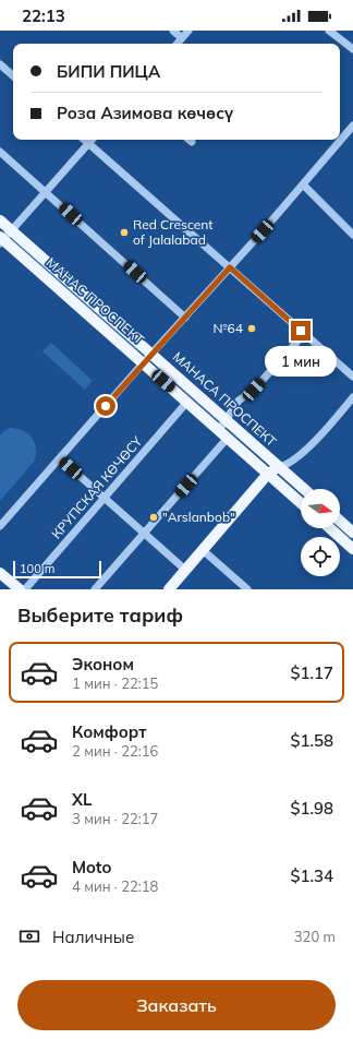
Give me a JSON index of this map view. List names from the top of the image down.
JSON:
{
  "streets": {
    "main road": ["МАНАС ПРОСПЕКТ", "МАНАСА ПРОСПЕКТ"],
    "street": ["КРУПСКАЯ КӨЧӨСҮ"]
  },
  "crossings": [
    ["МАНАС ПРОСПЕКТ", "КРУПСКАЯ КӨЧӨСҮ"]
  ],
  "places": ["Red Crescent of Jalalabad", "№64", "\"Arslanbob\""],
  "scale_bar": "100 m",
  "north": "right",
  "page": {
    "status": "22:13",
    "banner": ["БИПИ ПИЦА", "Роза Азимова көчөсү"],
    "bubble": "1 мин",
    "scale": "100 m",
    "heading": "Выберите тариф",
    "list": [
      {
        "name": "Эконом",
        "note": "1 мин · 22:15",
        "value": "$1.17"
      },
      {
        "name": "Комфорт",
        "note": "2 мин · 22:16",
        "value": "$1.58"
      },
      {
        "name": "XL",
        "note": "3 мин · 22:17",
        "value": "$1.98"
      },
      {
        "name": "Moto",
        "note": "4 мин · 22:18",
        "value": "$1.34"
      }
    ],
    "pay": ["Наличные", "320 m"],
    "buttons": "Заказать"
  }
}
